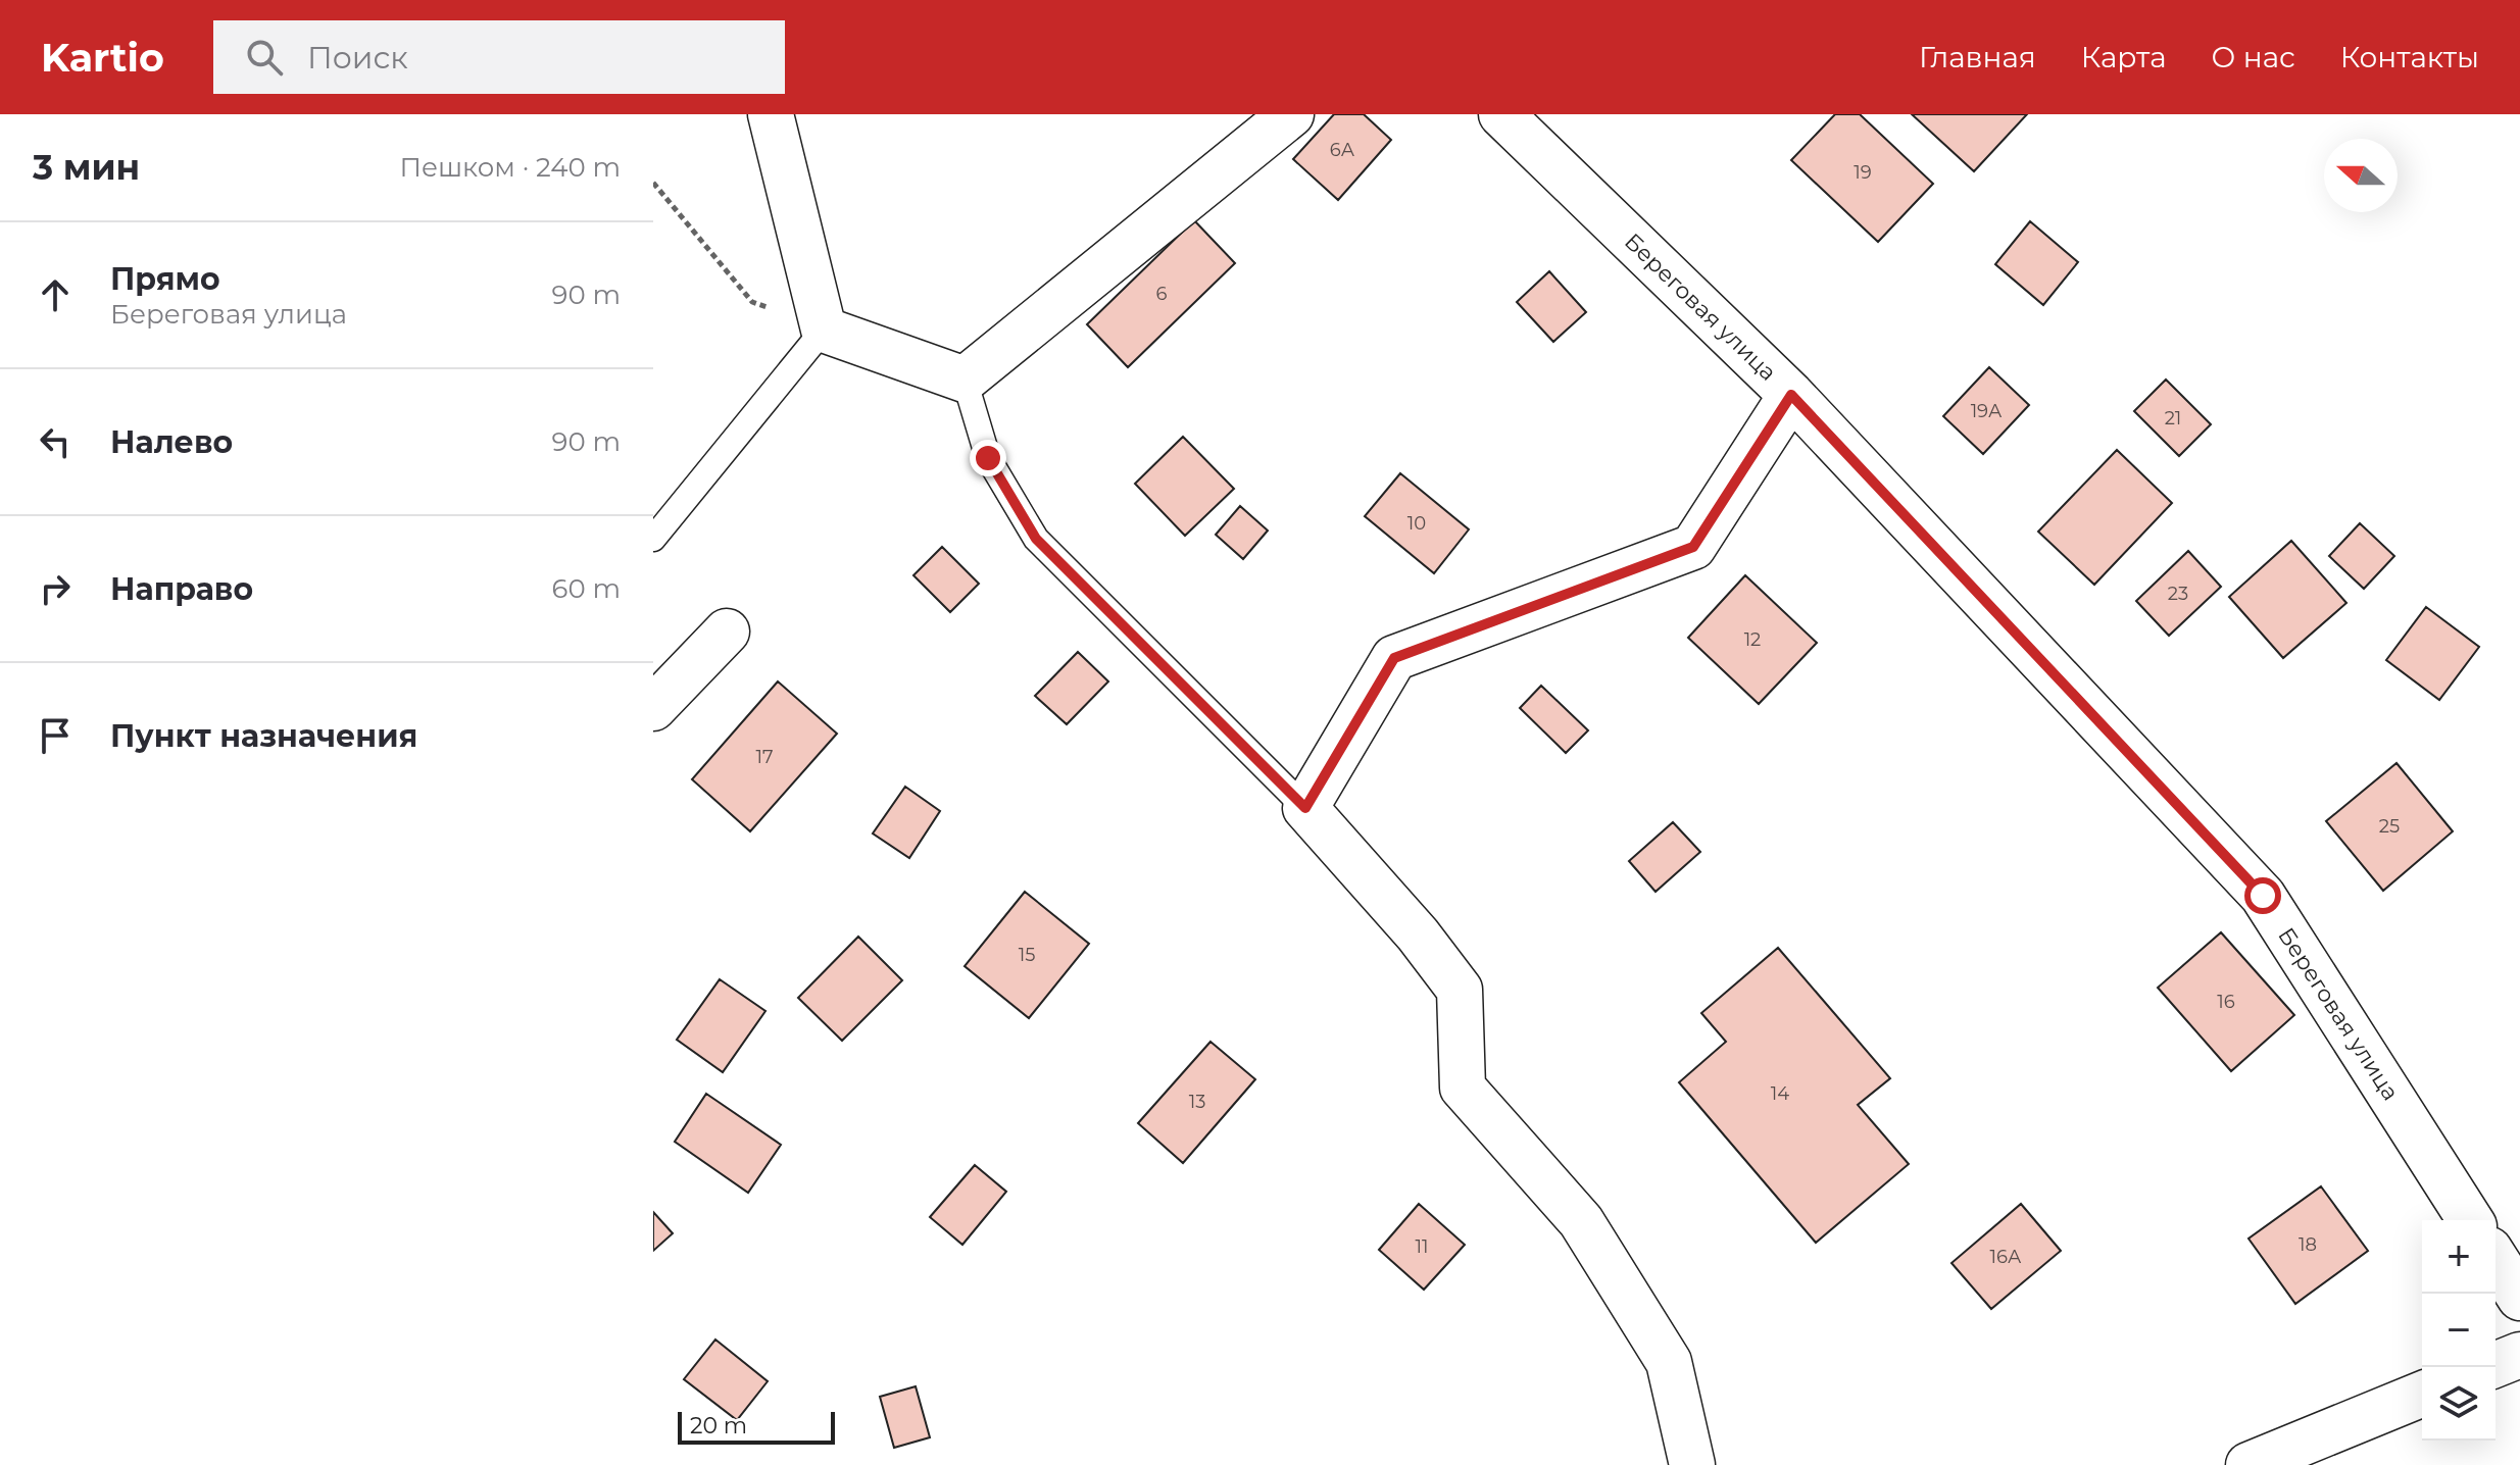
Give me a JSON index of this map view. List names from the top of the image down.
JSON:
{
  "streets": {
    "street": ["Береговая улица"]
  },
  "house_numbers": [
    "6А",
    "19",
    "6",
    "19А",
    "21",
    "10",
    "23",
    "12",
    "17",
    "25",
    "15",
    "16",
    "14",
    "13",
    "18",
    "11",
    "16А"
  ],
  "scale_bar": "20 m",
  "north": "left",
  "page": {
    "header": "Kartio",
    "search": "Поиск",
    "nav": [
      "Главная",
      "Карта",
      "О нас",
      "Контакты"
    ],
    "heading": ["3 мин", "Пешком · 240 m"],
    "list": [
      ["Прямо", "Береговая улица", "90 m"],
      ["Налево", "90 m"],
      ["Направо", "60 m"],
      "Пункт назначения"
    ],
    "map_buttons": ["+", "−"],
    "scale": "20 m"
  }
}
